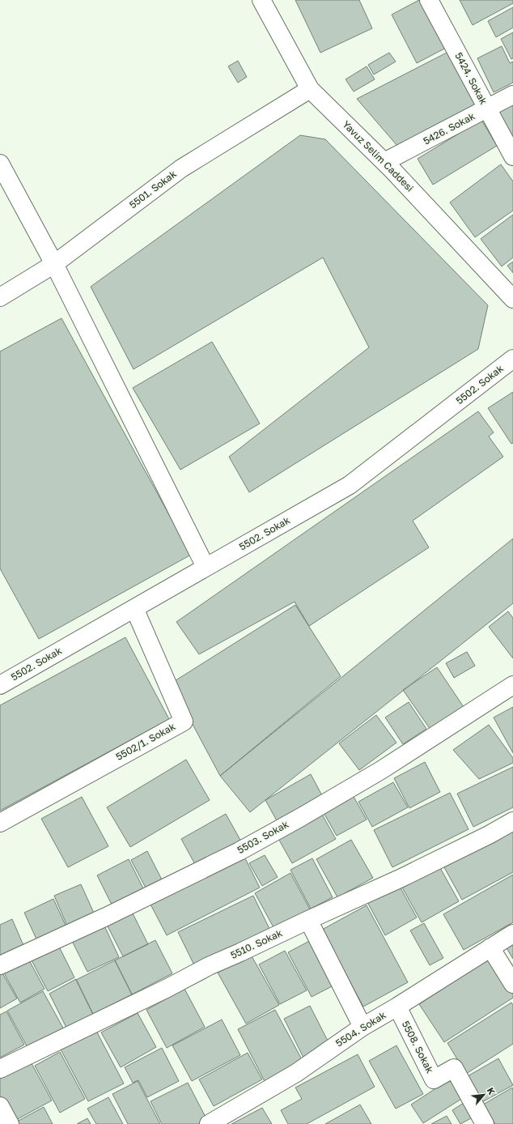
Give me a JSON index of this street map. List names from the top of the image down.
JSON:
{
  "streets": {
    "street": [
      "5424. Sokak",
      "5426. Sokak",
      "Yavuz Selim Caddesi",
      "5501. Sokak",
      "5502. Sokak",
      "5502/1. Sokak",
      "5503. Sokak",
      "5510. Sokak",
      "5504. Sokak",
      "5508. Sokak"
    ]
  },
  "crossings": [
    ["5424. Sokak", "5426. Sokak"],
    ["5426. Sokak", "Yavuz Selim Caddesi"],
    ["Yavuz Selim Caddesi", "5501. Sokak"],
    ["5502. Sokak", "5502/1. Sokak"],
    ["5504. Sokak", "5508. Sokak"]
  ],
  "north": "top right"
}
